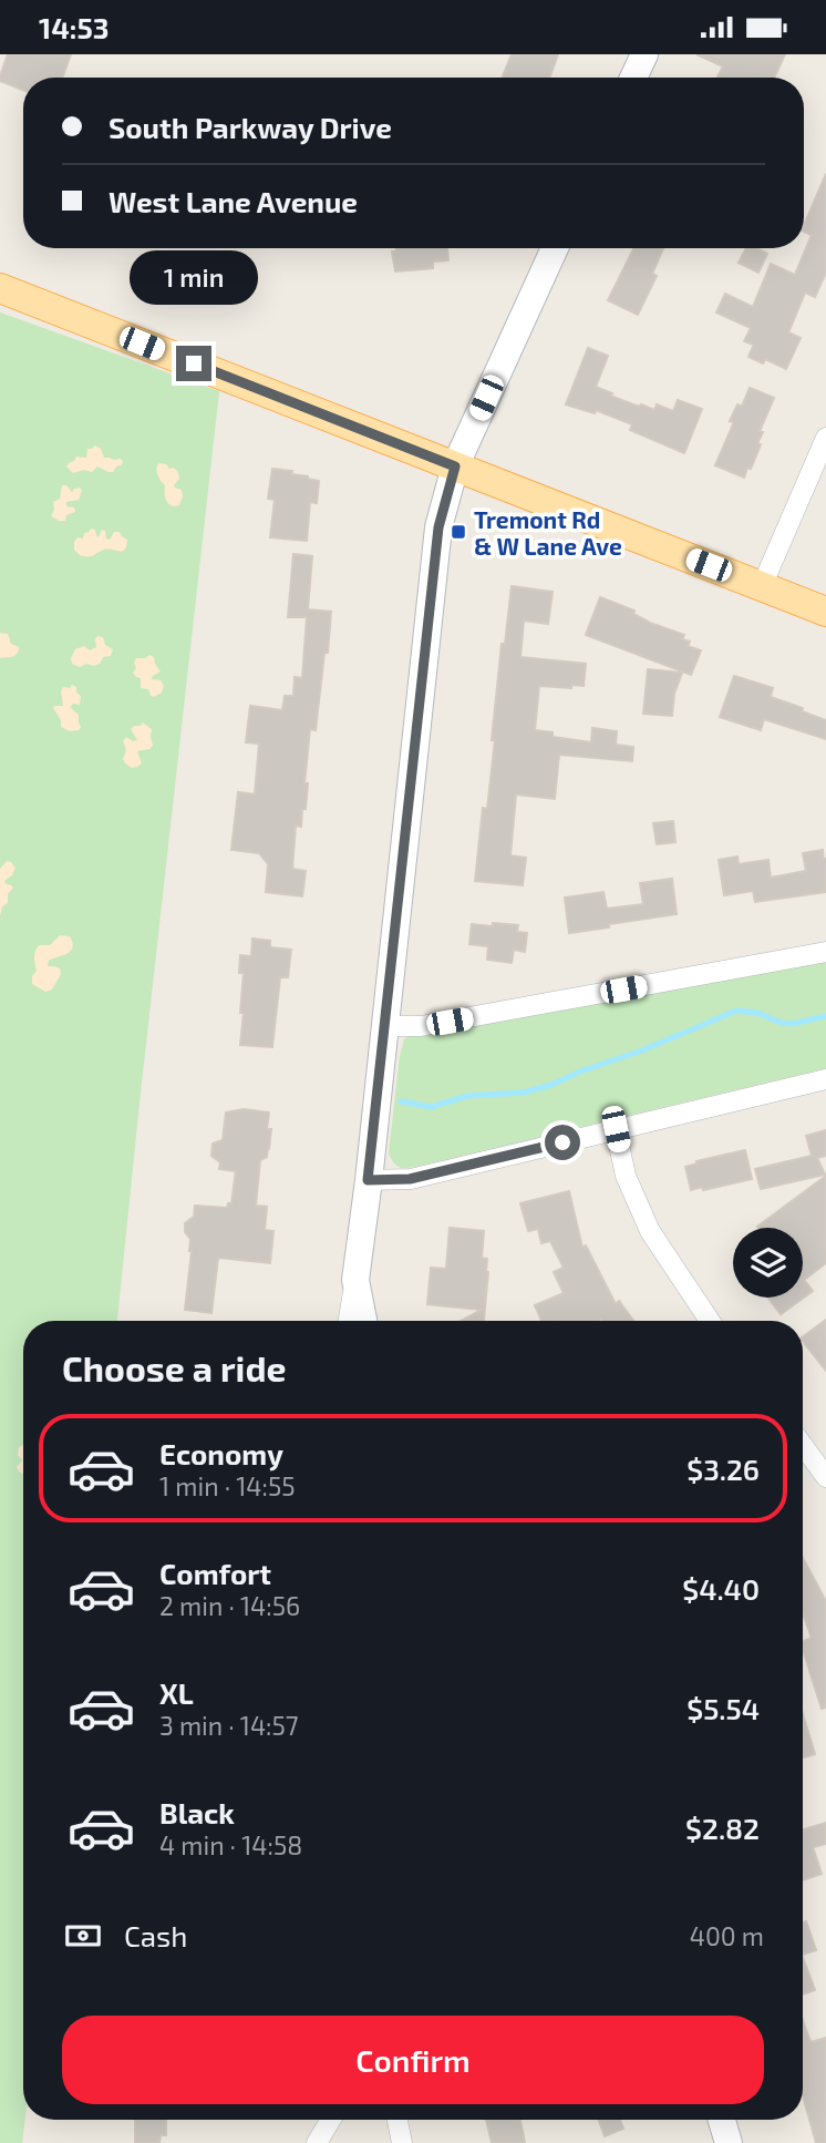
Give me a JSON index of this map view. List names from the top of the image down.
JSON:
{
  "places": {
    "transit": ["Tremont Rd & W Lane Ave"]
  },
  "page": {
    "status": "14:53",
    "banner": ["South Parkway Drive", "West Lane Avenue"],
    "bubble": "1 min",
    "heading": "Choose a ride",
    "list": [
      {
        "name": "Economy",
        "note": "1 min · 14:55",
        "value": "$3.26"
      },
      {
        "name": "Comfort",
        "note": "2 min · 14:56",
        "value": "$4.40"
      },
      {
        "name": "XL",
        "note": "3 min · 14:57",
        "value": "$5.54"
      },
      {
        "name": "Black",
        "note": "4 min · 14:58",
        "value": "$2.82"
      }
    ],
    "pay": ["Cash", "400 m"],
    "buttons": "Confirm"
  }
}
